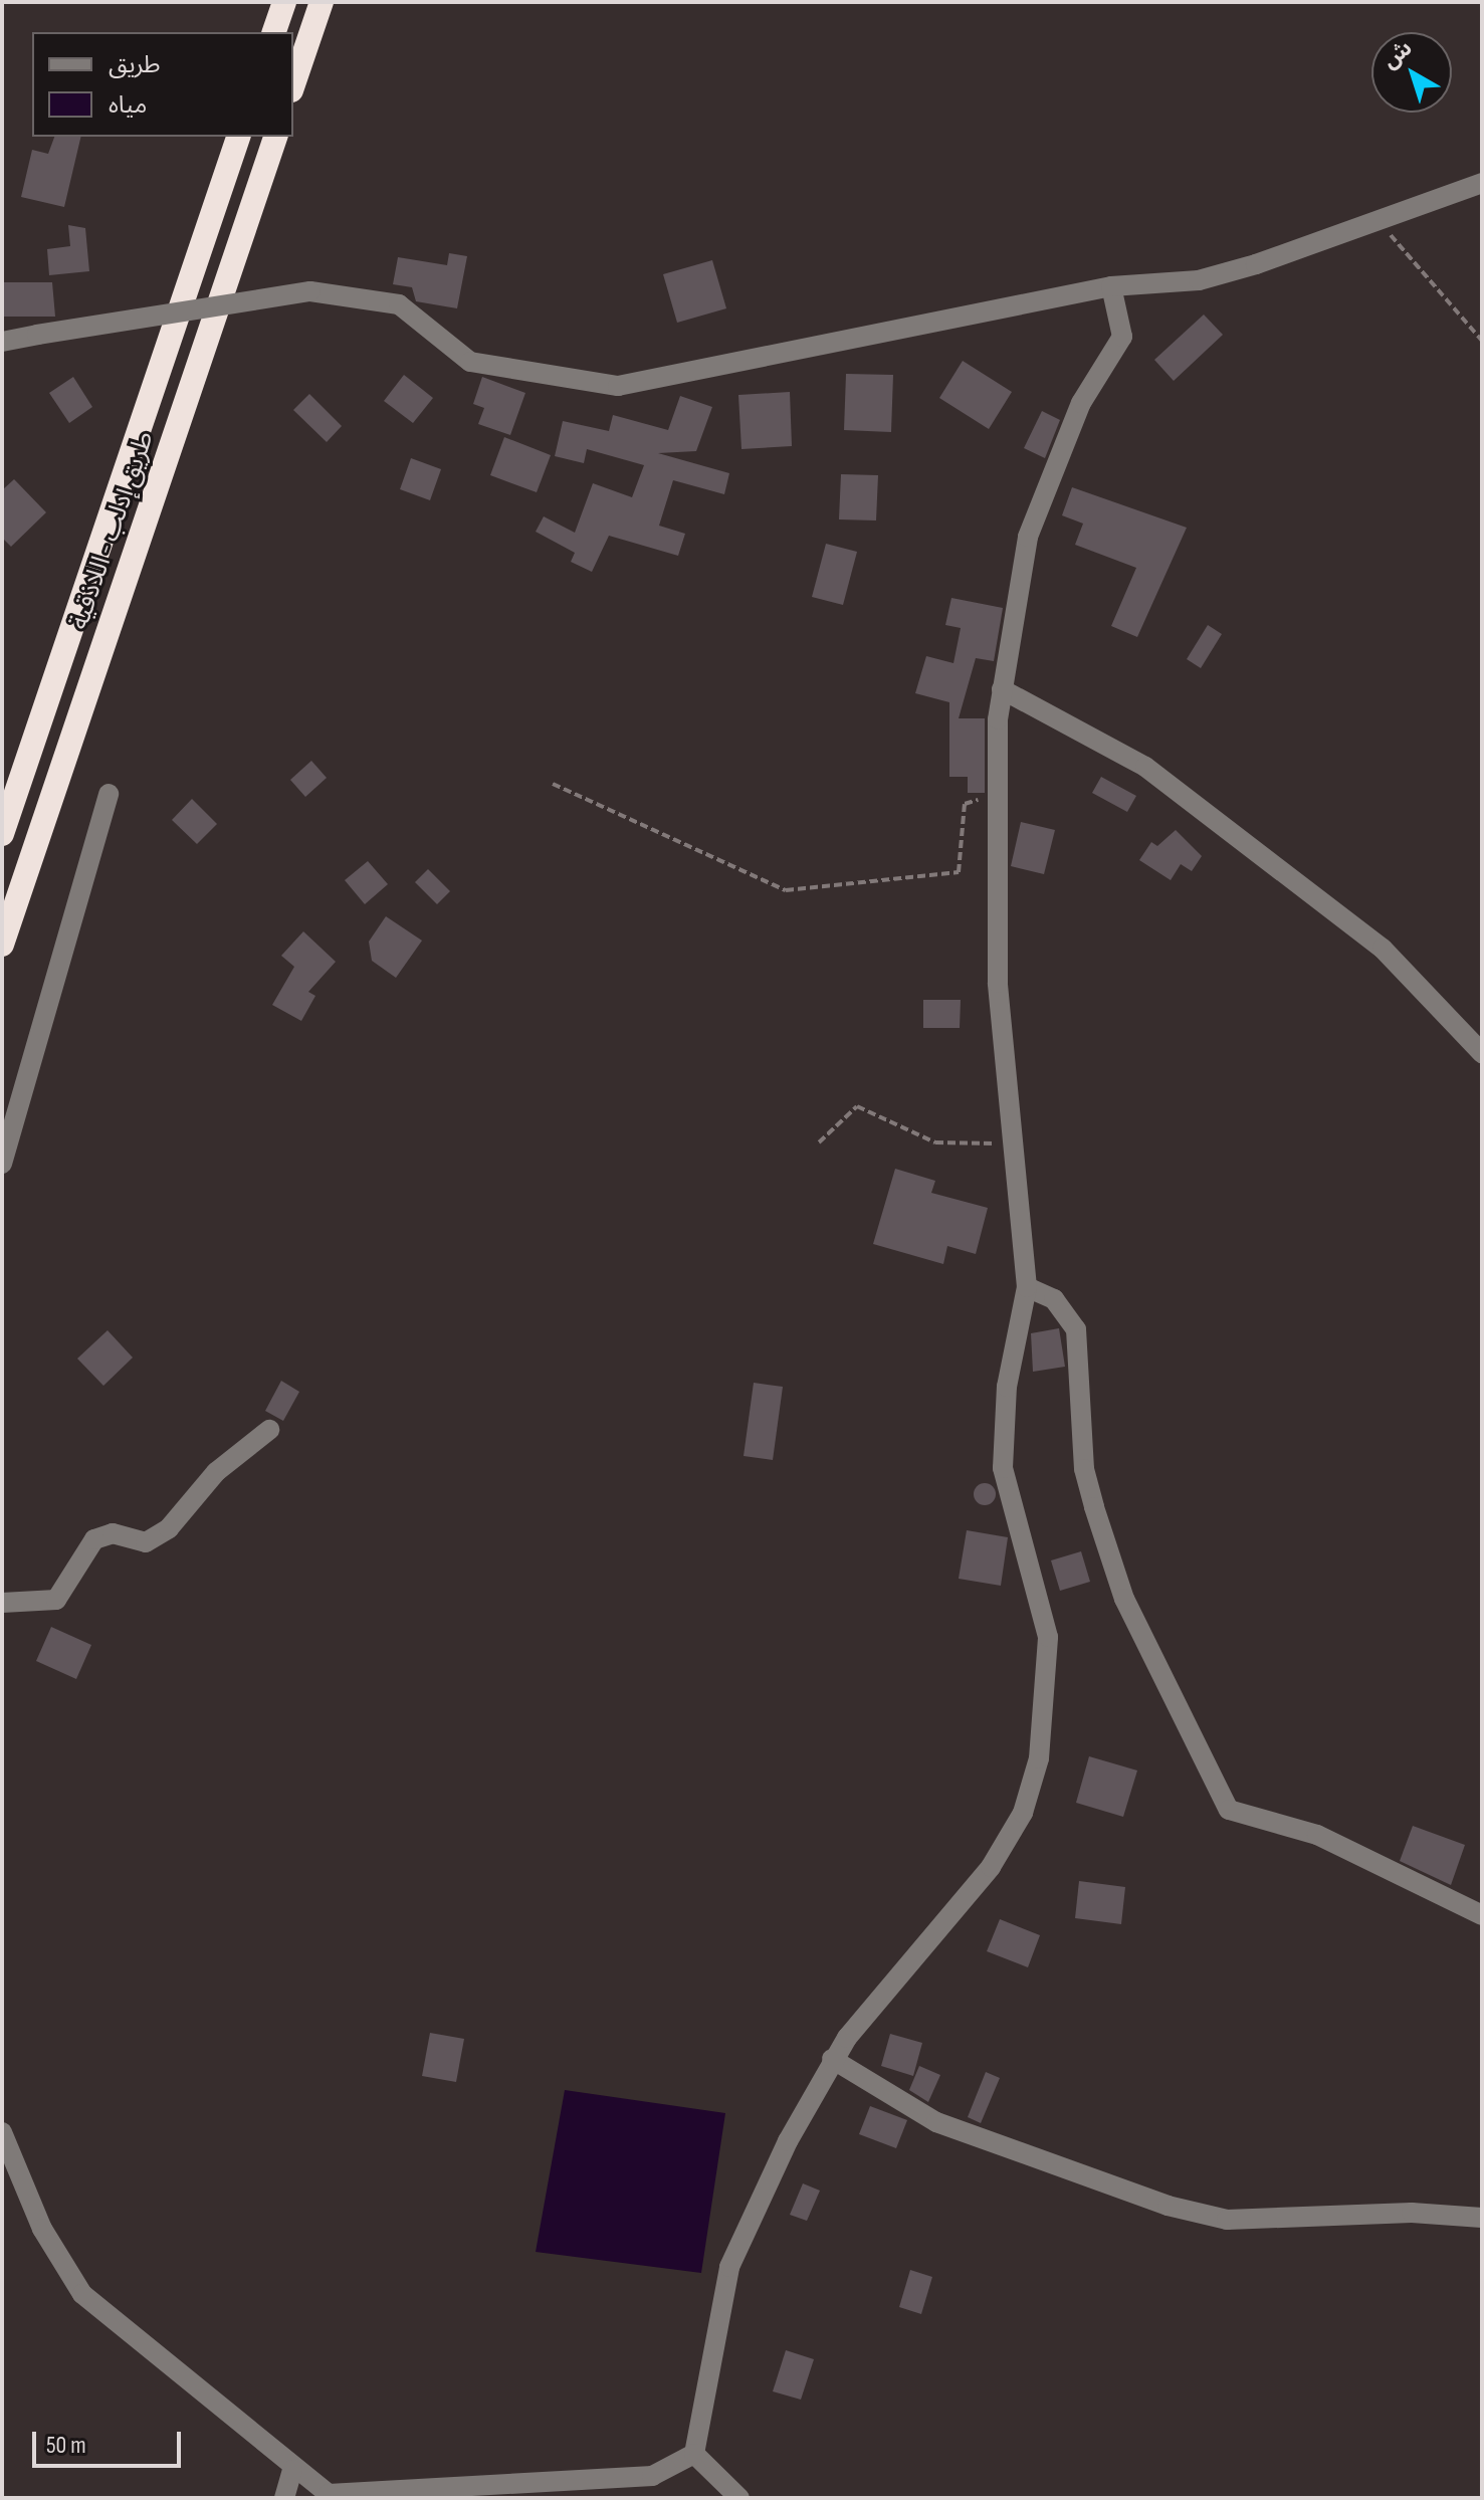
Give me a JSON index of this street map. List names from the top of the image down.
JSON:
{
  "streets": {
    "highway": ["طريق إدلب - اللاذقية"]
  },
  "legend": ["طريق", "مياه"],
  "scale_bar": "50 m",
  "north": "top left"
}
